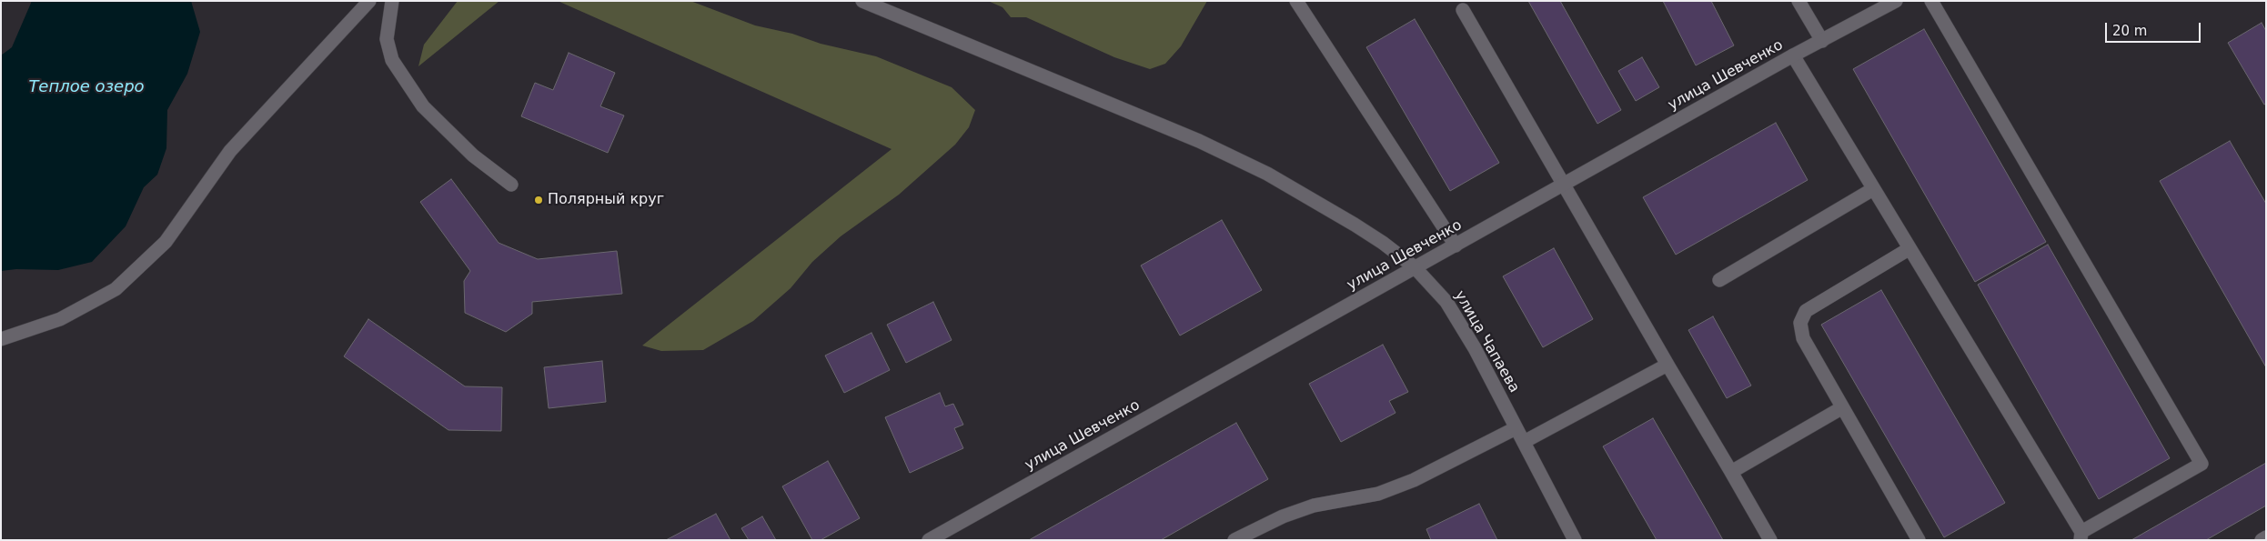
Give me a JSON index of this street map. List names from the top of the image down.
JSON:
{
  "streets": {
    "street": ["улица Шевченко", "улица Чапаева"]
  },
  "crossings": [
    ["улица Шевченко", "улица Чапаева"]
  ],
  "water": ["Теплое озеро"],
  "places": ["Полярный круг"],
  "scale_bar": "20 m"
}
